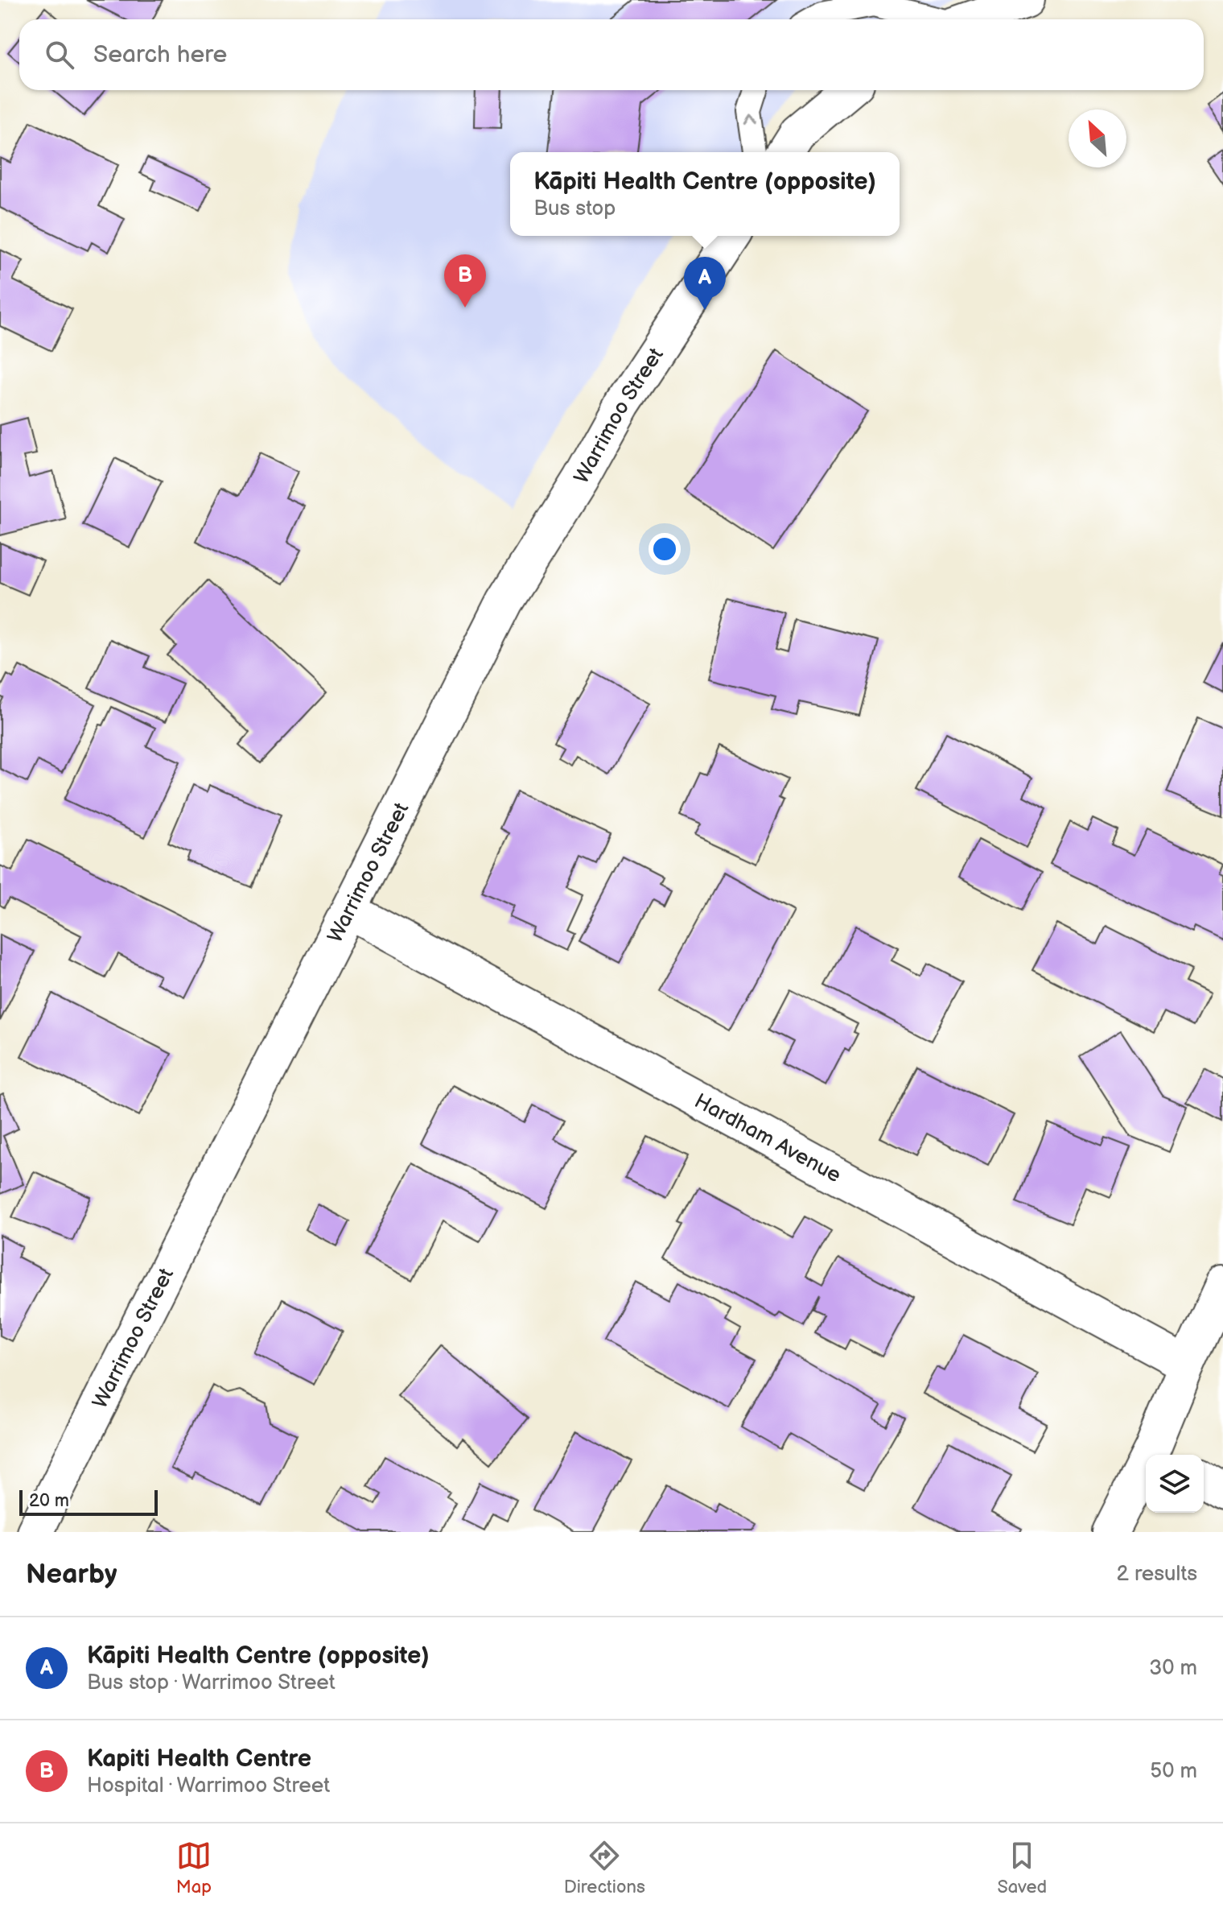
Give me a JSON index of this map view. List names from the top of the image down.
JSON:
{
  "streets": {
    "street": ["Warrimoo Street", "Hardham Avenue"]
  },
  "crossings": [
    ["Warrimoo Street", "Hardham Avenue"]
  ],
  "scale_bar": "20 m",
  "north": "top left",
  "page": {
    "search": "Search here",
    "popup": ["Kāpiti Health Centre (opposite)", "Bus stop"],
    "pins": ["B", "A"],
    "scale": "20 m",
    "heading": ["Nearby", "2 results"],
    "list": [
      {
        "mark": "A",
        "name": "Kāpiti Health Centre (opposite)",
        "note": "Bus stop · Warrimoo Street",
        "value": "30 m"
      },
      {
        "mark": "B",
        "name": "Kapiti Health Centre",
        "note": "Hospital · Warrimoo Street",
        "value": "50 m"
      }
    ],
    "nav": ["Map", "Directions", "Saved"]
  }
}
